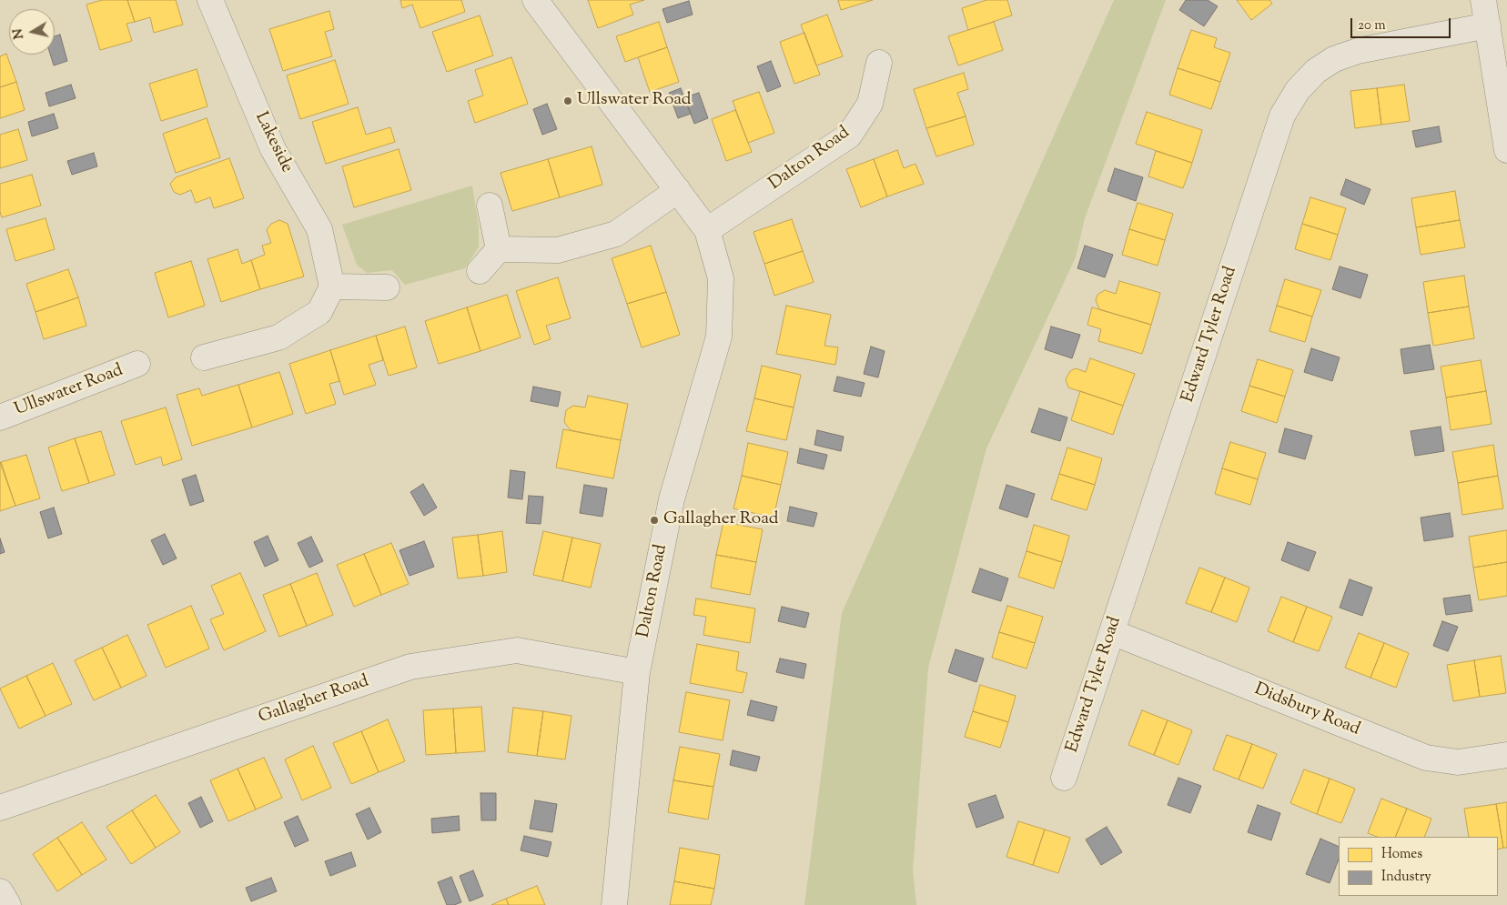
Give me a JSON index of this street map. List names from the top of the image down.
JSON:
{
  "streets": {
    "street": [
      "Lakeside",
      "Dalton Road",
      "Edward Tyler Road",
      "Ullswater Road",
      "Gallagher Road",
      "Didsbury Road"
    ]
  },
  "crossings": [
    ["Dalton Road", "Gallagher Road"],
    ["Edward Tyler Road", "Didsbury Road"]
  ],
  "places": ["Ullswater Road", "Gallagher Road"],
  "legend": ["Homes", "Industry"],
  "scale_bar": "20 m",
  "north": "left"
}
